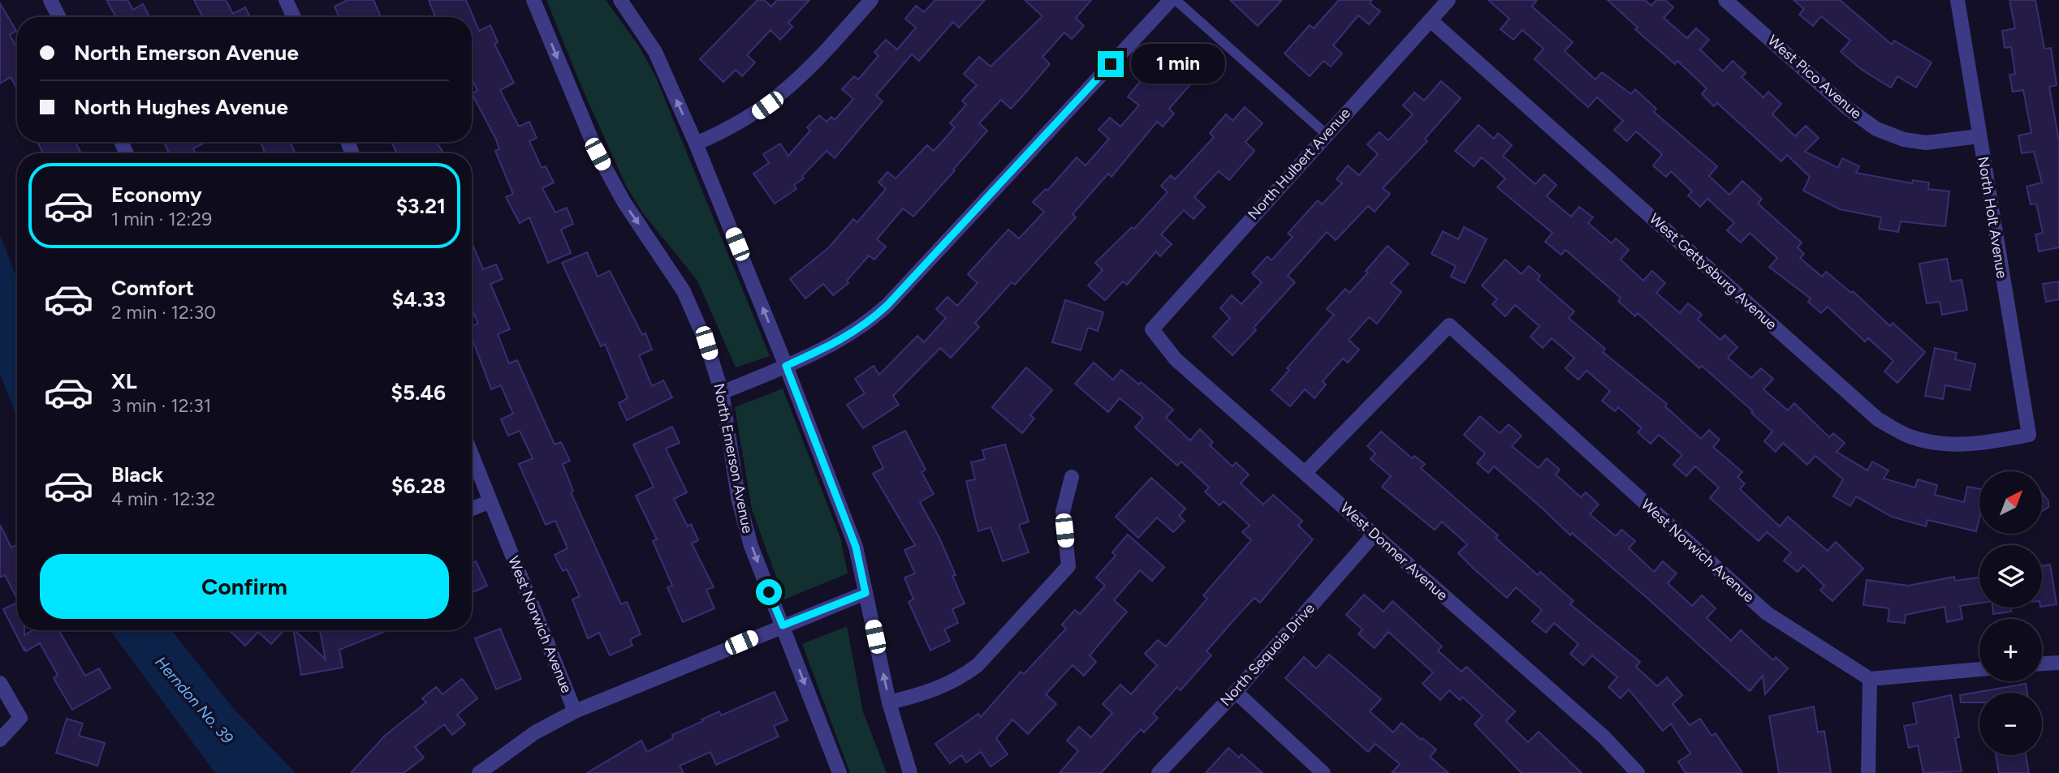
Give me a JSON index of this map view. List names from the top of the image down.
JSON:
{
  "streets": {
    "street": [
      "West Pico Avenue",
      "North Hulbert Avenue",
      "North Holt Avenue",
      "West Gettysburg Avenue",
      "North Emerson Avenue",
      "West Norwich Avenue",
      "West Donner Avenue",
      "North Sequoia Drive"
    ]
  },
  "crossings": [
    ["West Pico Avenue", "North Holt Avenue"],
    ["North Hulbert Avenue", "West Gettysburg Avenue"],
    ["North Hulbert Avenue", "West Donner Avenue"],
    ["North Holt Avenue", "West Gettysburg Avenue"],
    ["North Emerson Avenue", "West Norwich Avenue"],
    ["West Norwich Avenue", "West Donner Avenue"],
    ["West Donner Avenue", "North Sequoia Drive"]
  ],
  "water": ["Herndon No. 39"],
  "north": "top right",
  "page": {
    "banner": ["North Emerson Avenue", "North Hughes Avenue"],
    "bubble": "1 min",
    "list": [
      {
        "name": "Economy",
        "note": "1 min · 12:29",
        "value": "$3.21"
      },
      {
        "name": "Comfort",
        "note": "2 min · 12:30",
        "value": "$4.33"
      },
      {
        "name": "XL",
        "note": "3 min · 12:31",
        "value": "$5.46"
      },
      {
        "name": "Black",
        "note": "4 min · 12:32",
        "value": "$6.28"
      }
    ],
    "map_buttons": ["+", "−"],
    "buttons": "Confirm"
  }
}
